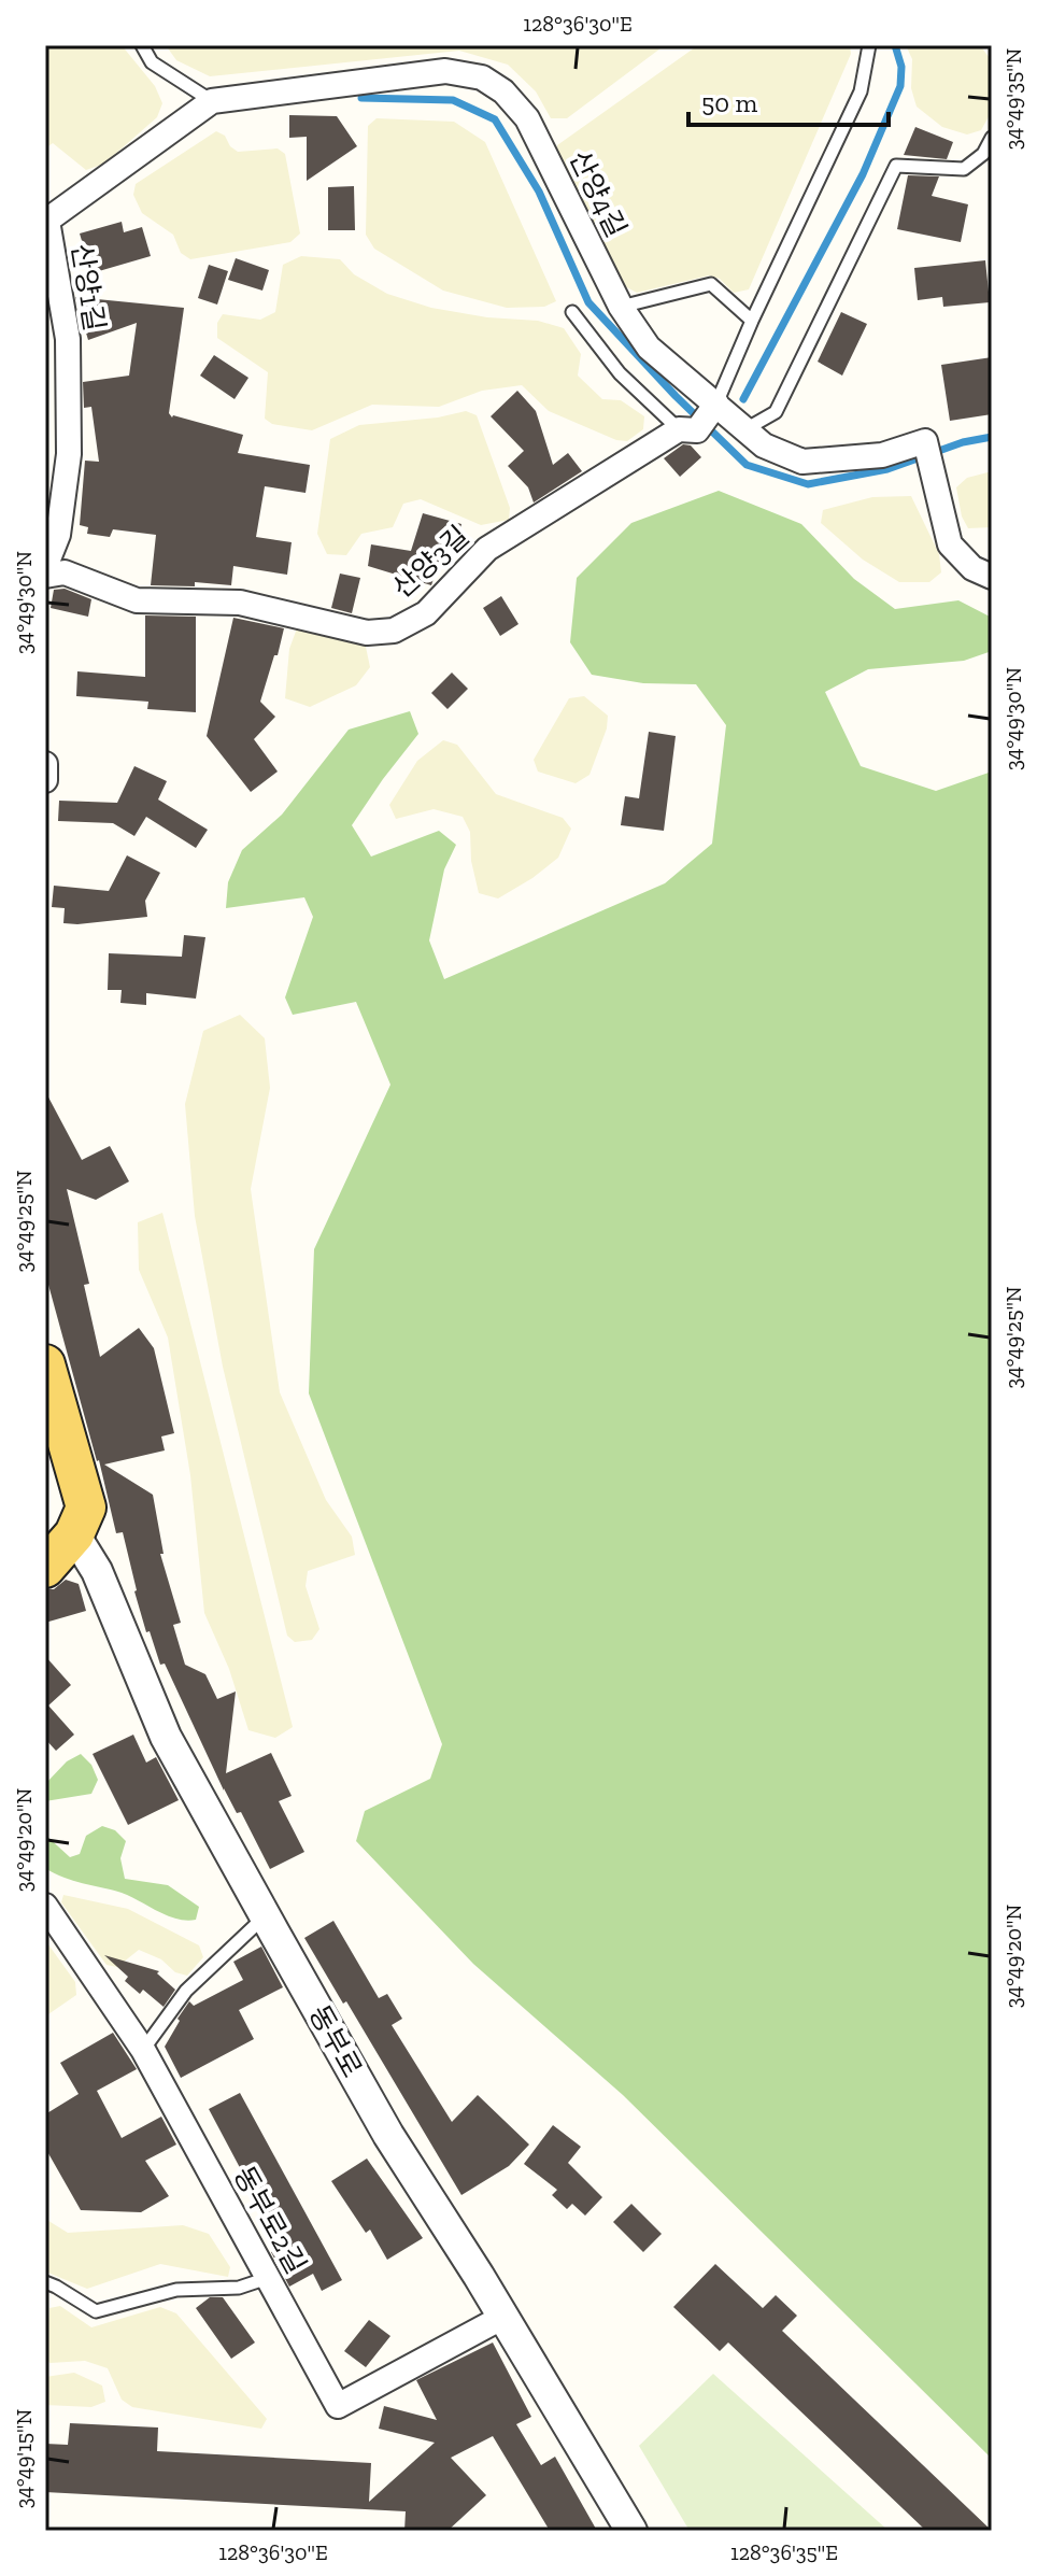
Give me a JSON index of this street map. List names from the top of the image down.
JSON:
{
  "streets": {
    "street": [
      "산양4길",
      "산양1길",
      "산양3길",
      "동부로",
      "동부로2길"
    ]
  },
  "crossings": [
    ["산양4길", "산양1길"],
    ["산양4길", "산양3길"],
    ["동부로", "동부로2길"]
  ],
  "scale_bar": "50 m",
  "coordinates": [
    "128°36'30\"E",
    "34°49'35\"N",
    "34°49'30\"N",
    "34°49'25\"N",
    "34°49'20\"N",
    "34°49'15\"N",
    "128°36'35\"E"
  ]
}
